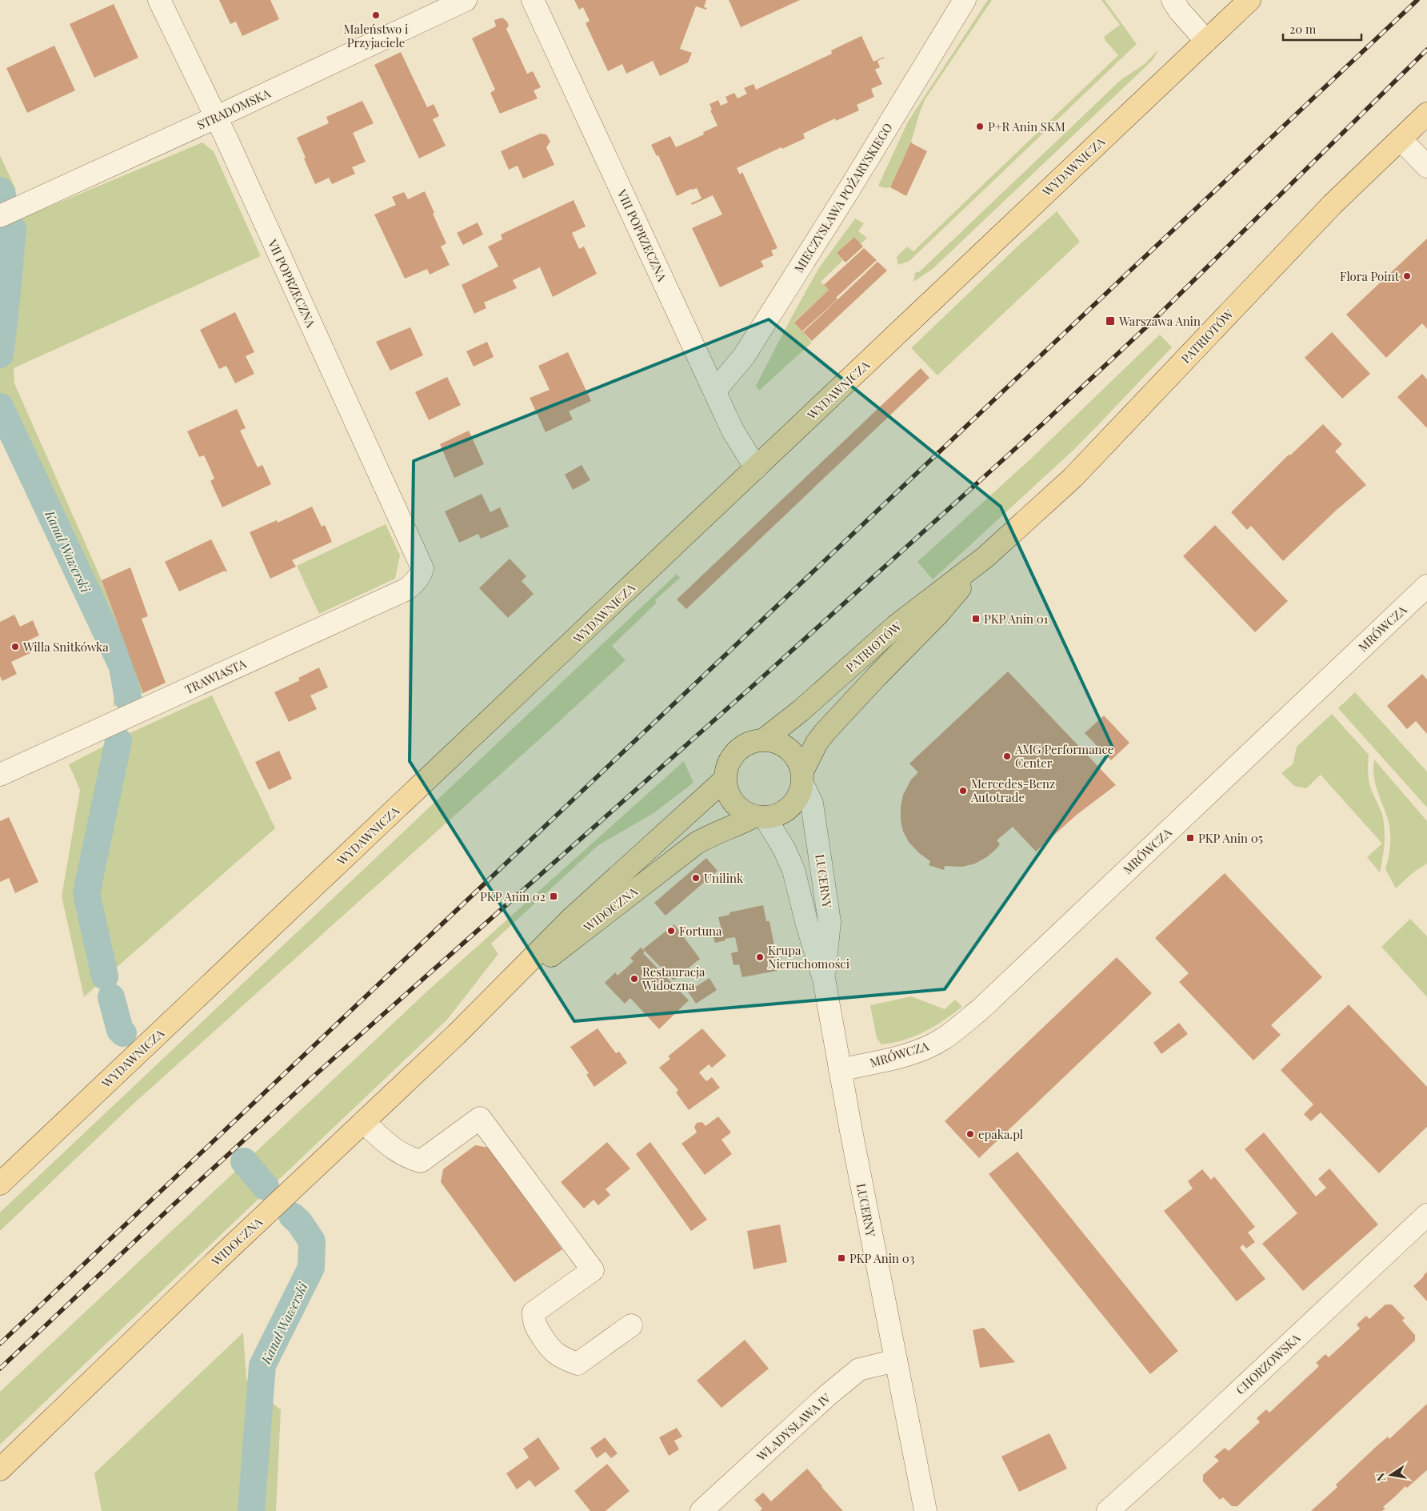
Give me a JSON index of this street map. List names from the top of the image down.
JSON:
{
  "streets": {
    "main road": ["WYDAWNICZA", "PATRIOTÓW", "WIDOCZNA"],
    "street": [
      "STRADOMSKA",
      "MIECZYSŁAWA POŻARYSKIEGO",
      "VIII POPRZECZNA",
      "VII POPRZECZNA",
      "MRÓWCZA",
      "TRAWIASTA",
      "LUCERNY",
      "CHORZOWSKA",
      "WŁADYSŁAWA IV"
    ]
  },
  "crossings": [
    ["STRADOMSKA", "VII POPRZECZNA"],
    ["WYDAWNICZA", "VIII POPRZECZNA"],
    ["MIECZYSŁAWA POŻARYSKIEGO", "VIII POPRZECZNA"],
    ["VII POPRZECZNA", "TRAWIASTA"],
    ["PATRIOTÓW", "LUCERNY"],
    ["PATRIOTÓW", "WIDOCZNA"],
    ["MRÓWCZA", "LUCERNY"],
    ["LUCERNY", "WIDOCZNA"],
    ["LUCERNY", "WŁADYSŁAWA IV"]
  ],
  "water": ["Kanał Wawerski"],
  "places": {
    "other": [
      "Maleństwo i Przyjaciele",
      "P+R Anin SKM",
      "Flora Point",
      "Willa Snitkówka",
      "AMG Performance Center",
      "Mercedes-Benz Autotrade",
      "Unilink",
      "Fortuna",
      "Krupa Nieruchomości",
      "Restauracja Widoczna",
      "epaka.pl"
    ],
    "transit": [
      "Warszawa Anin",
      "PKP Anin 01",
      "PKP Anin 05",
      "PKP Anin 02",
      "PKP Anin 03"
    ]
  },
  "scale_bar": "20 m",
  "north": "left"
}
